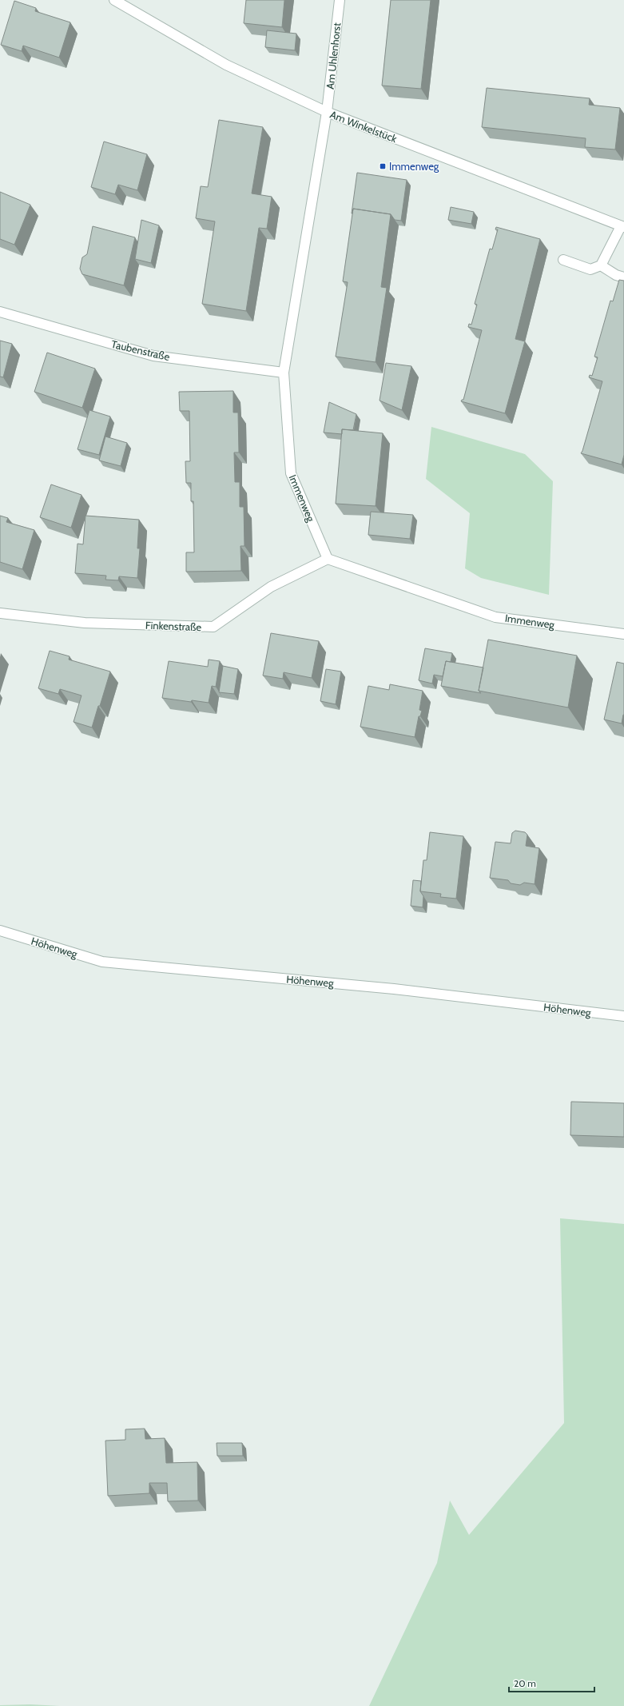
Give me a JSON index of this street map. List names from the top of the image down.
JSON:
{
  "streets": {
    "street": [
      "Am Uhlenhorst",
      "Am Winkelstück",
      "Taubenstraße",
      "Immenweg",
      "Finkenstraße",
      "Höhenweg"
    ]
  },
  "crossings": [
    ["Am Uhlenhorst", "Am Winkelstück"],
    ["Am Uhlenhorst", "Immenweg"],
    ["Am Winkelstück", "Immenweg"],
    ["Taubenstraße", "Immenweg"],
    ["Immenweg", "Finkenstraße"]
  ],
  "places": {
    "transit": ["Immenweg"]
  },
  "scale_bar": "20 m"
}
